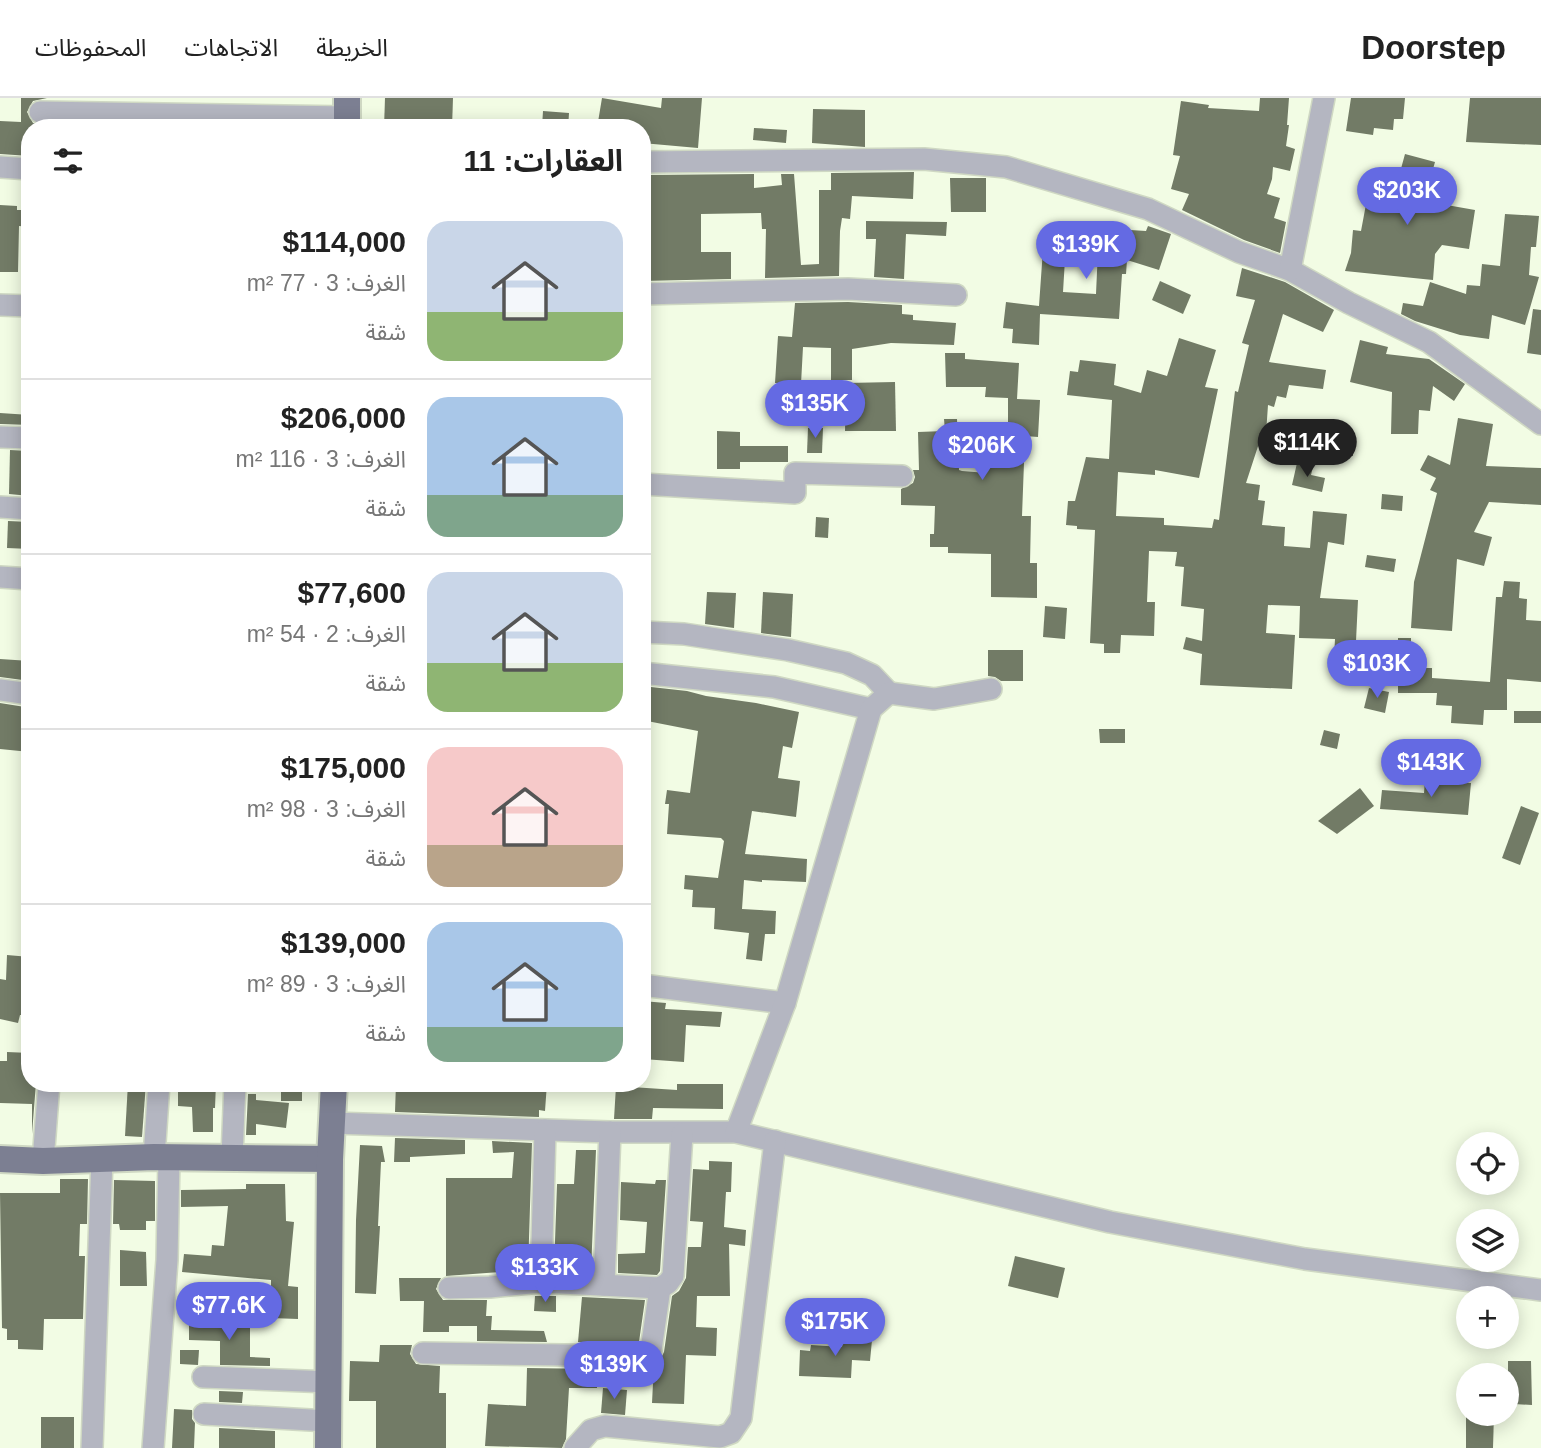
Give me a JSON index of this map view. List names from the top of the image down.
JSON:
{
  "page": {
    "header": "Doorstep",
    "nav": ["الخريطة", "الاتجاهات", "المحفوظات"],
    "heading": "العقارات: 11",
    "price": [
      "$203K",
      "$139K",
      "$135K",
      "$114K",
      "$206K",
      "$103K",
      "$143K",
      "$133K",
      "$77.6K",
      "$175K",
      "$139K"
    ],
    "list": [
      {
        "name": "$114,000",
        "note": "الغرف: 3 · 77 m² · شقة"
      },
      {
        "name": "$206,000",
        "note": "الغرف: 3 · 116 m² · شقة"
      },
      {
        "name": "$77,600",
        "note": "الغرف: 2 · 54 m² · شقة"
      },
      {
        "name": "$175,000",
        "note": "الغرف: 3 · 98 m² · شقة"
      },
      {
        "name": "$139,000",
        "note": "الغرف: 3 · 89 m² · شقة"
      }
    ],
    "map_buttons": ["+", "−"]
  }
}
